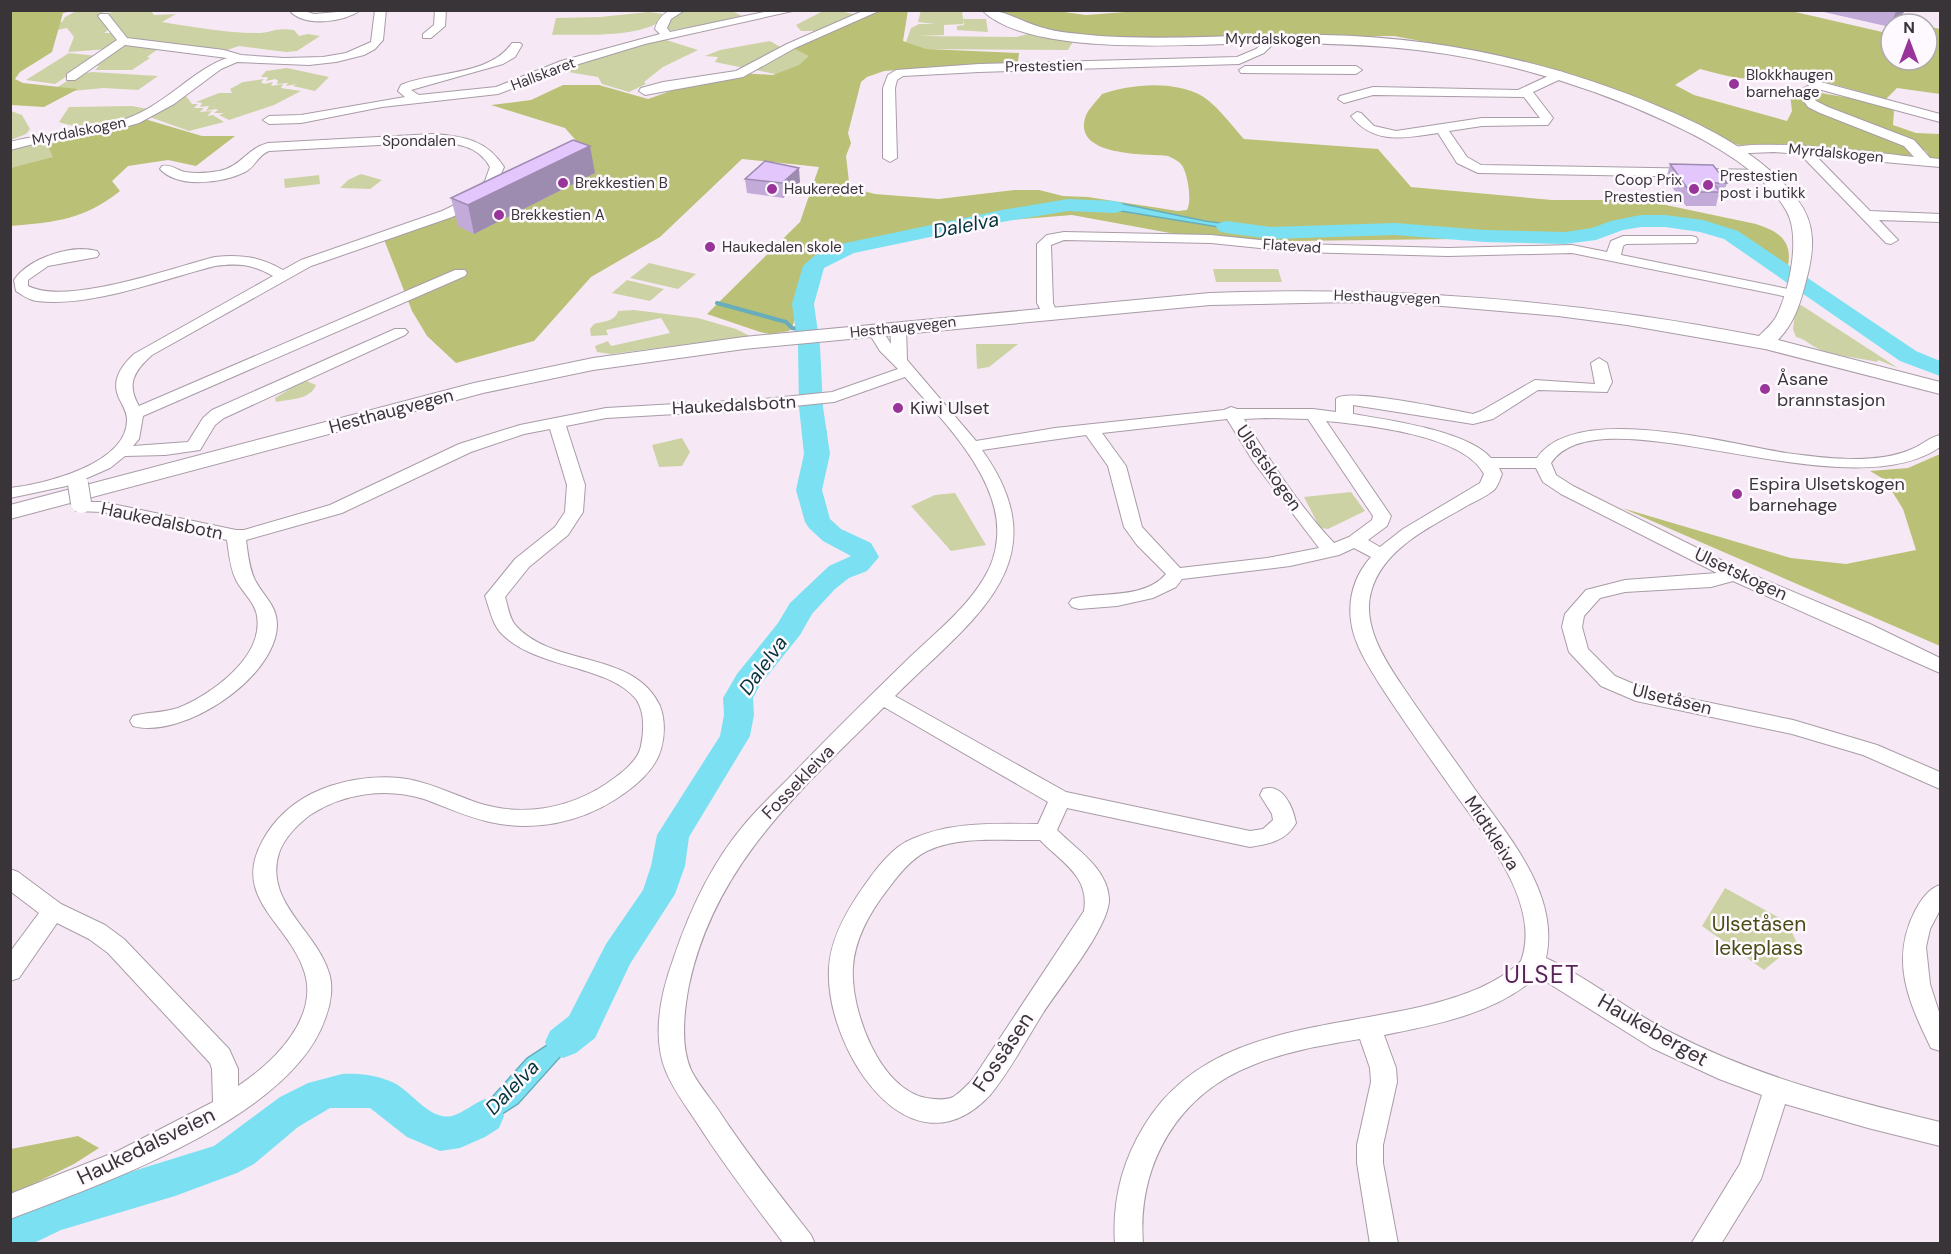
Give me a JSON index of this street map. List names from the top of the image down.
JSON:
{
  "streets": {
    "main road": ["Myrdalskogen", "Hesthaugvegen"],
    "street": [
      "Prestestien",
      "Hallskaret",
      "Spondalen",
      "Flatevad",
      "Haukedalsbotn",
      "Ulsetskogen",
      "Ulsetåsen",
      "Fossekleiva",
      "Midtkleiva",
      "Haukeberget",
      "Fossåsen",
      "Haukedalsveien"
    ]
  },
  "crossings": [
    ["Myrdalskogen", "Prestestien"],
    ["Myrdalskogen", "Flatevad"],
    ["Flatevad", "Hesthaugvegen"],
    ["Hesthaugvegen", "Fossekleiva"],
    ["Haukedalsbotn", "Fossekleiva"],
    ["Ulsetskogen", "Ulsetåsen"],
    ["Ulsetskogen", "Fossekleiva"],
    ["Ulsetskogen", "Midtkleiva"],
    ["Midtkleiva", "Haukeberget"]
  ],
  "districts": ["ULSET"],
  "water": ["Dalelva"],
  "parks": ["Ulsetåsen lekeplass"],
  "places": [
    "Blokkhaugen barnehage",
    "Brekkestien B",
    "Prestestien post i butikk",
    "Haukeredet",
    "Coop Prix Prestestien",
    "Brekkestien A",
    "Haukedalen skole",
    "Åsane brannstasjon",
    "Kiwi Ulset",
    "Espira Ulsetskogen barnehage"
  ],
  "north": "top"
}
